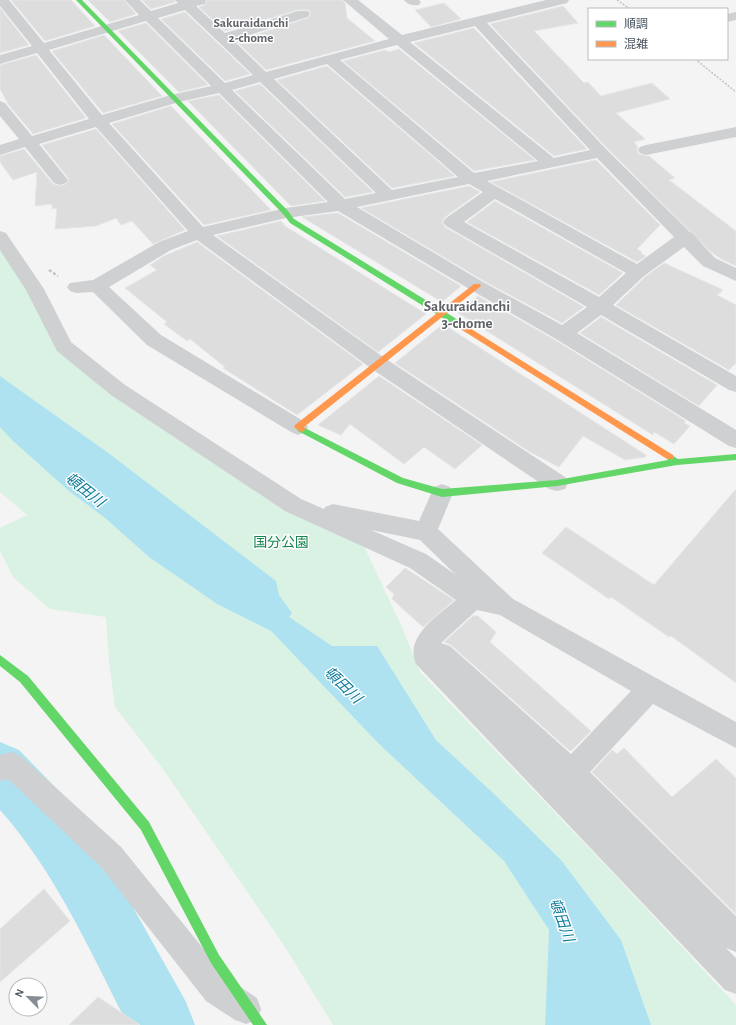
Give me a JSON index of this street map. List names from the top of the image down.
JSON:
{
  "districts": ["Sakuraidanchi 2-chome", "Sakuraidanchi 3-chome"],
  "water": ["頓田川"],
  "parks": ["国分公園"],
  "legend": ["順調", "混雑"],
  "north": "top left"
}
